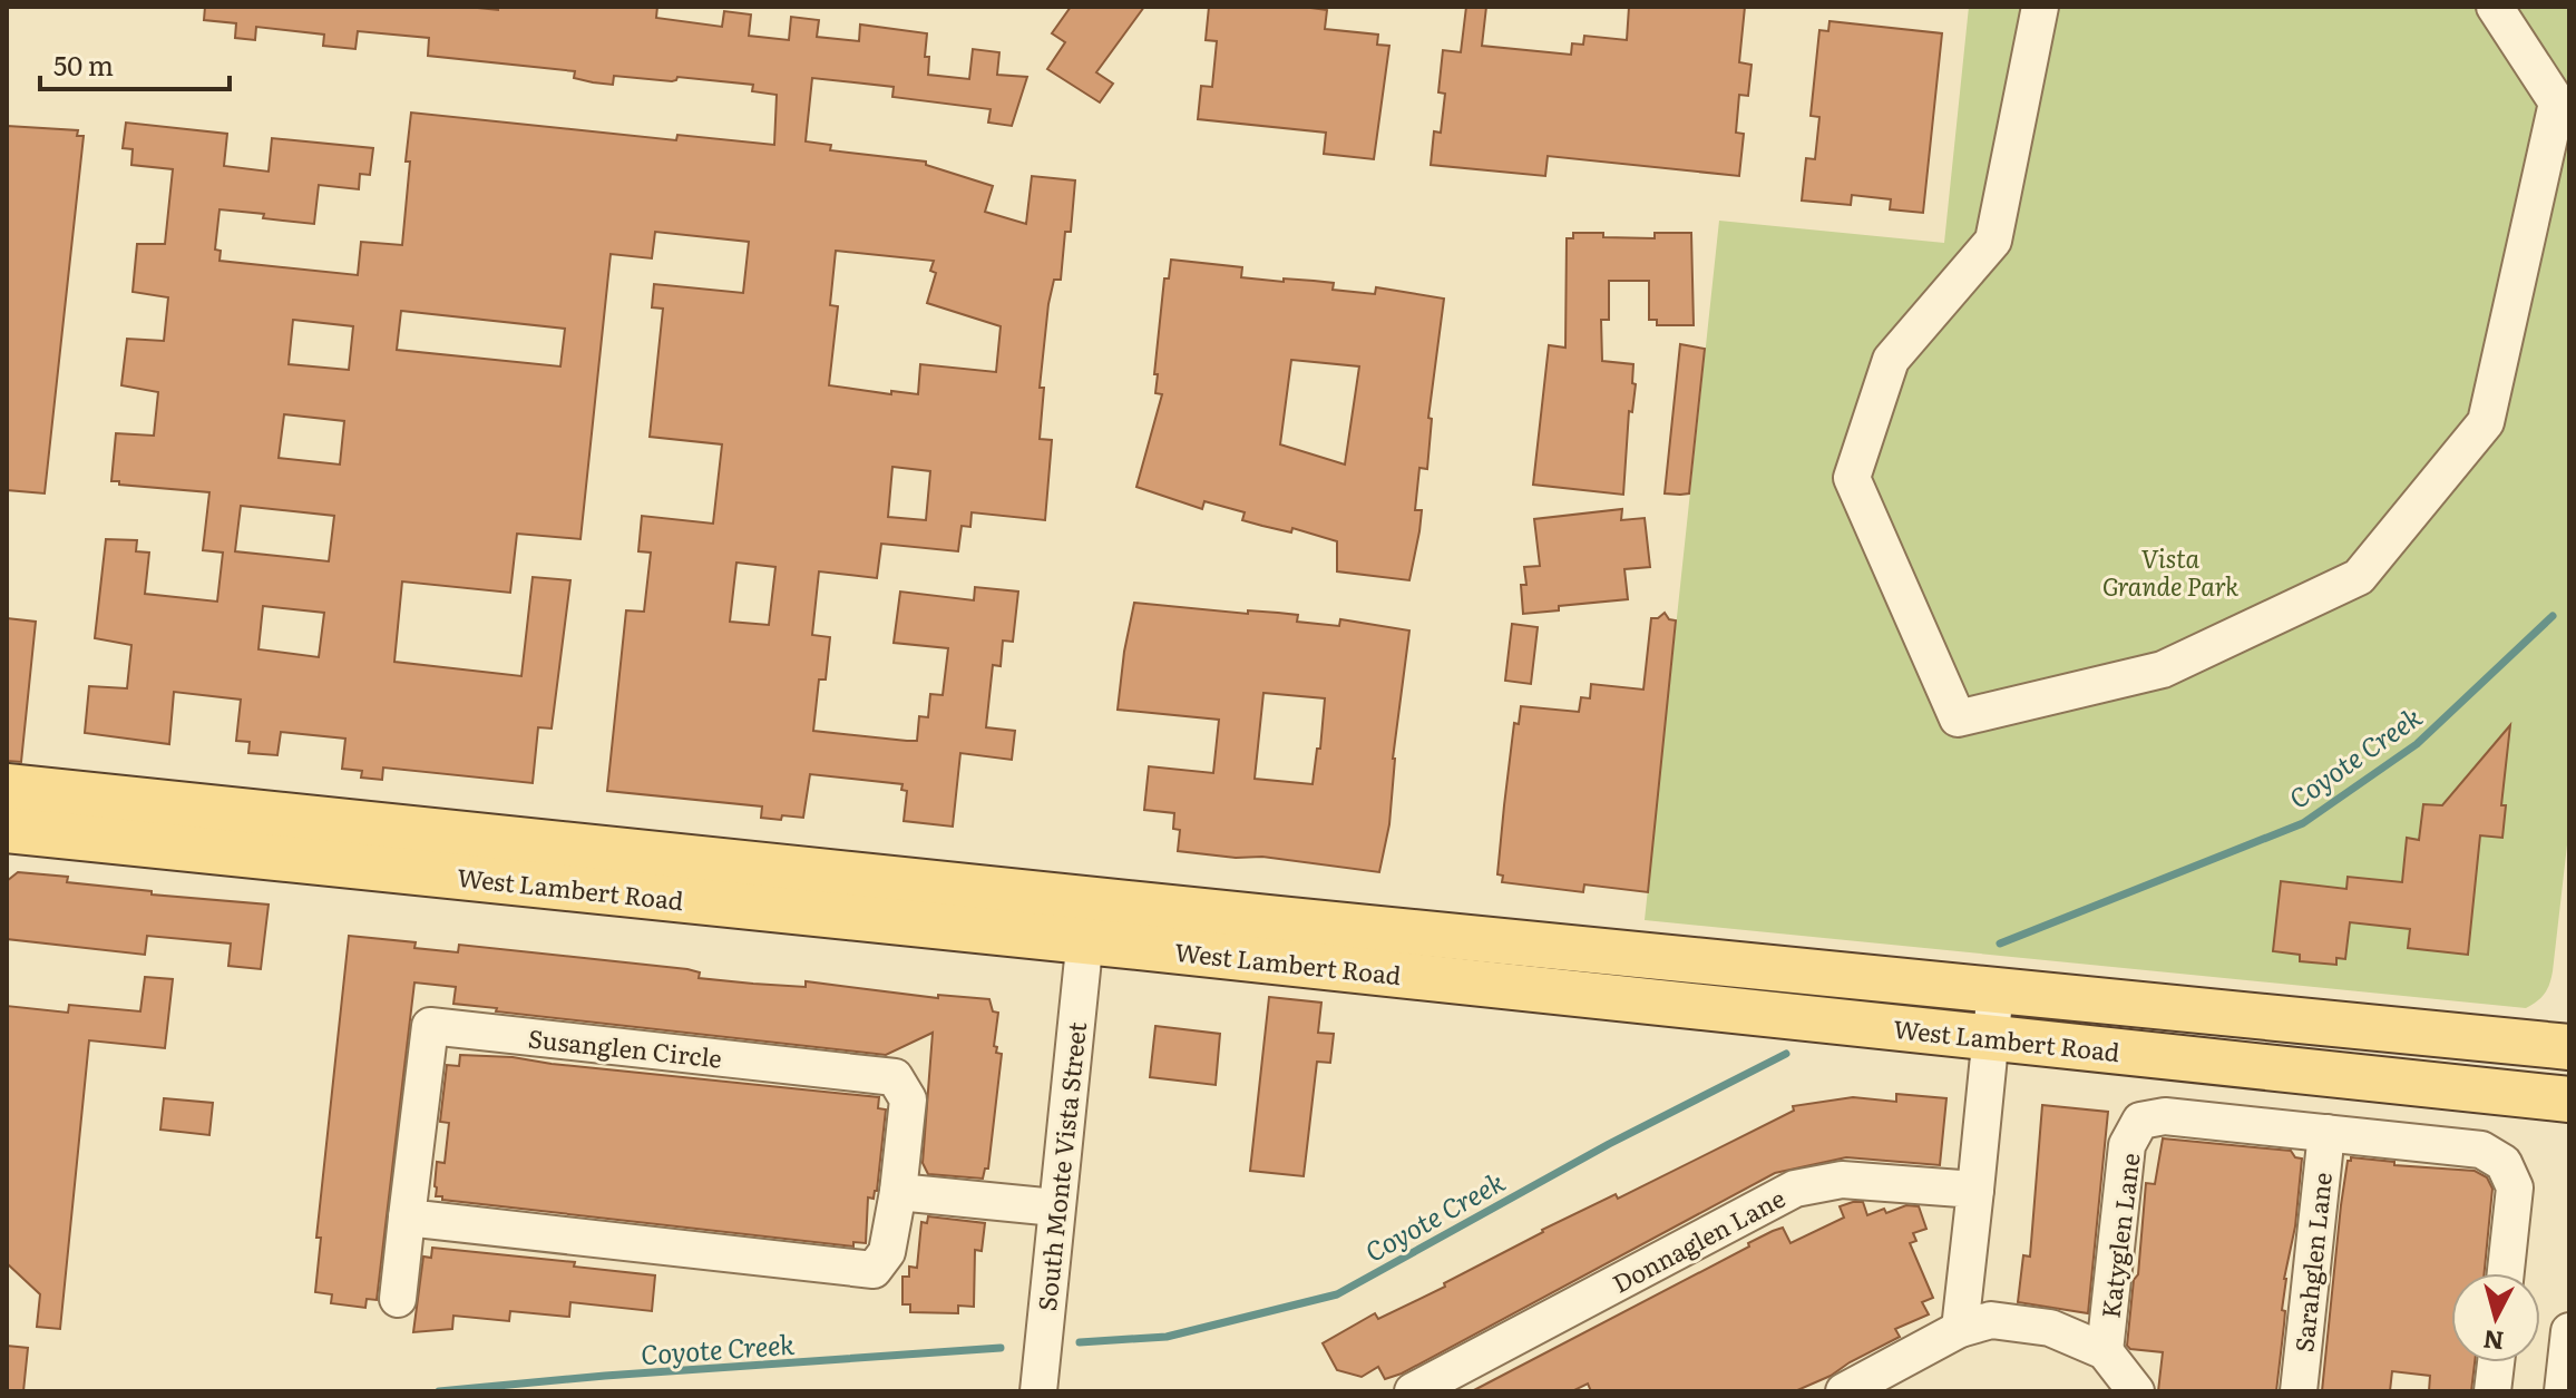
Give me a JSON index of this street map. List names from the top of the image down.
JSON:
{
  "streets": {
    "main road": ["West Lambert Road"],
    "street": [
      "Susanglen Circle",
      "South Monte Vista Street",
      "Katyglen Lane",
      "Donnaglen Lane",
      "Sarahglen Lane"
    ]
  },
  "crossings": [
    ["West Lambert Road", "South Monte Vista Street"],
    ["Katyglen Lane", "Sarahglen Lane"]
  ],
  "water": ["Coyote Creek"],
  "parks": ["Vista Grande Park"],
  "scale_bar": "50 m",
  "north": "bottom"
}
